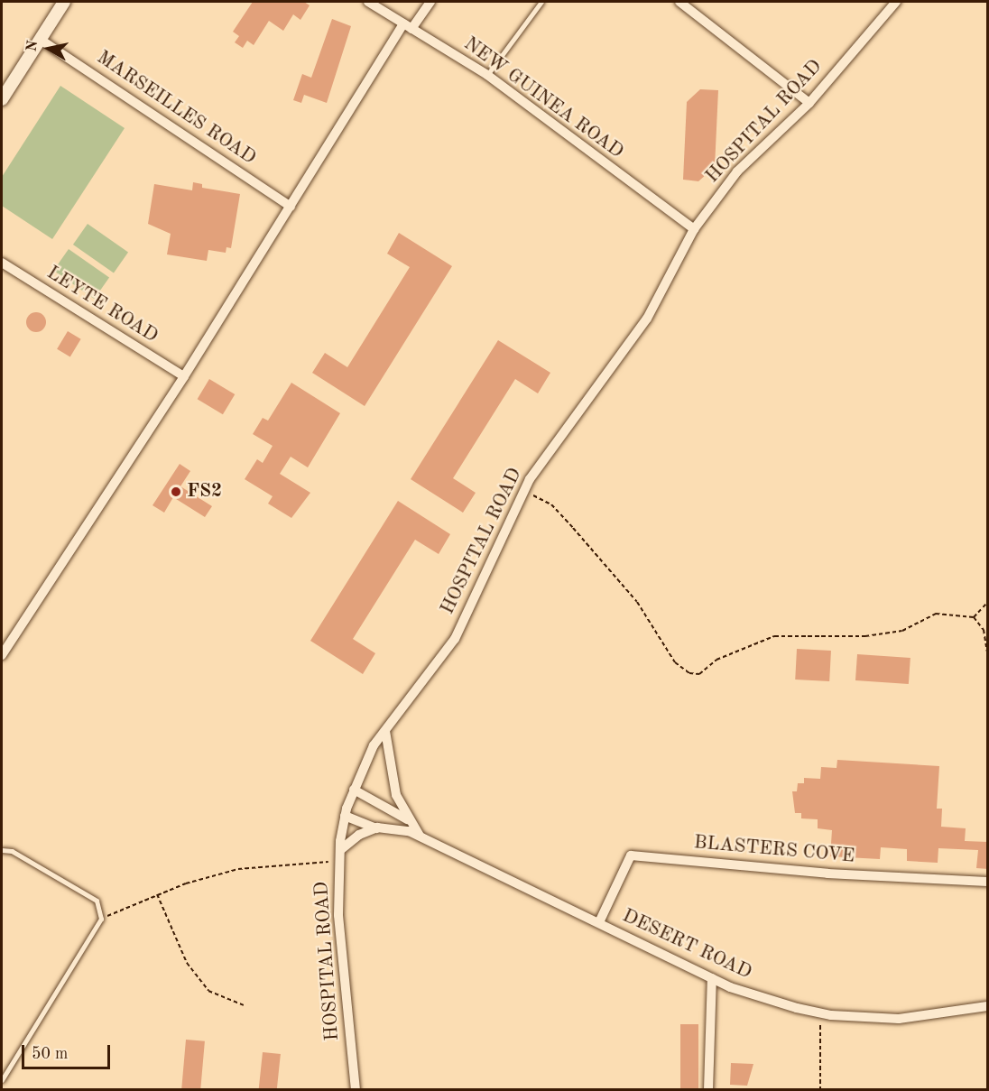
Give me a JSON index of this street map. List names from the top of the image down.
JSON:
{
  "streets": {
    "street": [
      "NEW GUINEA ROAD",
      "MARSEILLES ROAD",
      "HOSPITAL ROAD",
      "LEYTE ROAD",
      "BLASTERS COVE",
      "DESERT ROAD"
    ]
  },
  "crossings": [
    ["NEW GUINEA ROAD", "HOSPITAL ROAD"],
    ["HOSPITAL ROAD", "DESERT ROAD"],
    ["BLASTERS COVE", "DESERT ROAD"]
  ],
  "places": ["FS2"],
  "scale_bar": "50 m",
  "north": "left"
}
